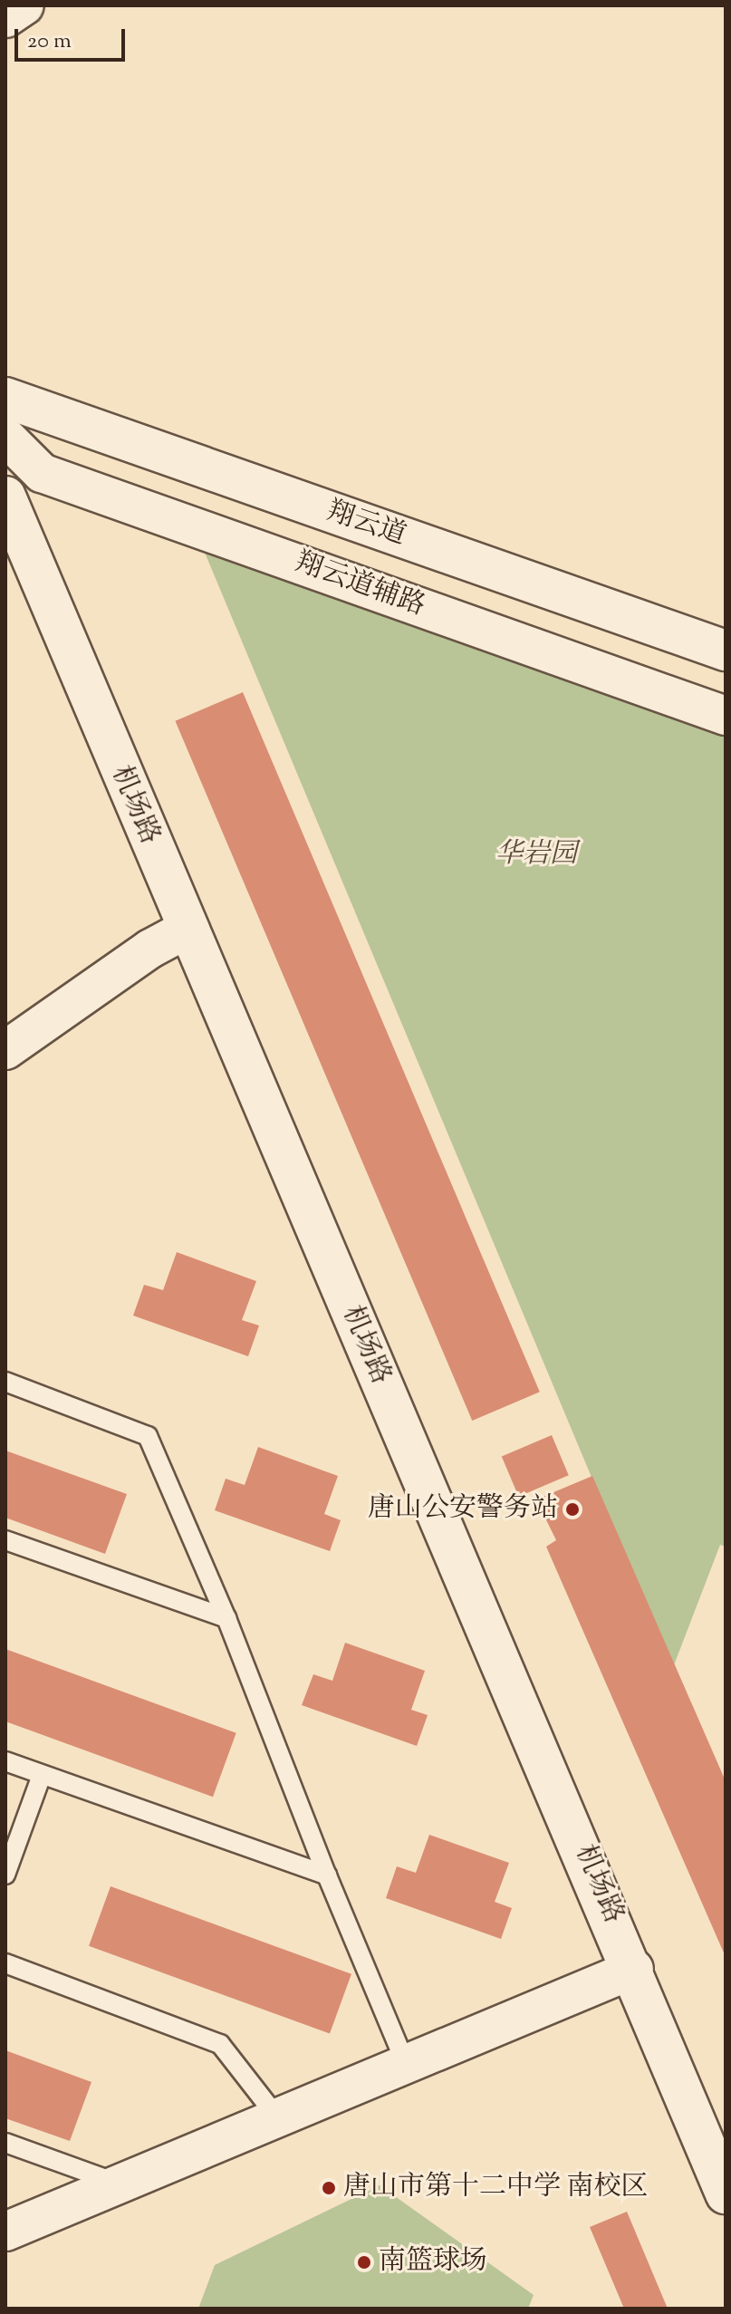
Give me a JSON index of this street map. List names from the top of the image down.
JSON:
{
  "streets": {
    "street": ["翔云道", "翔云道辅路", "机场路"]
  },
  "parks": ["华岩园"],
  "places": ["唐山公安警务站", "唐山市第十二中学 南校区", "南篮球场"],
  "scale_bar": "20 m"
}
